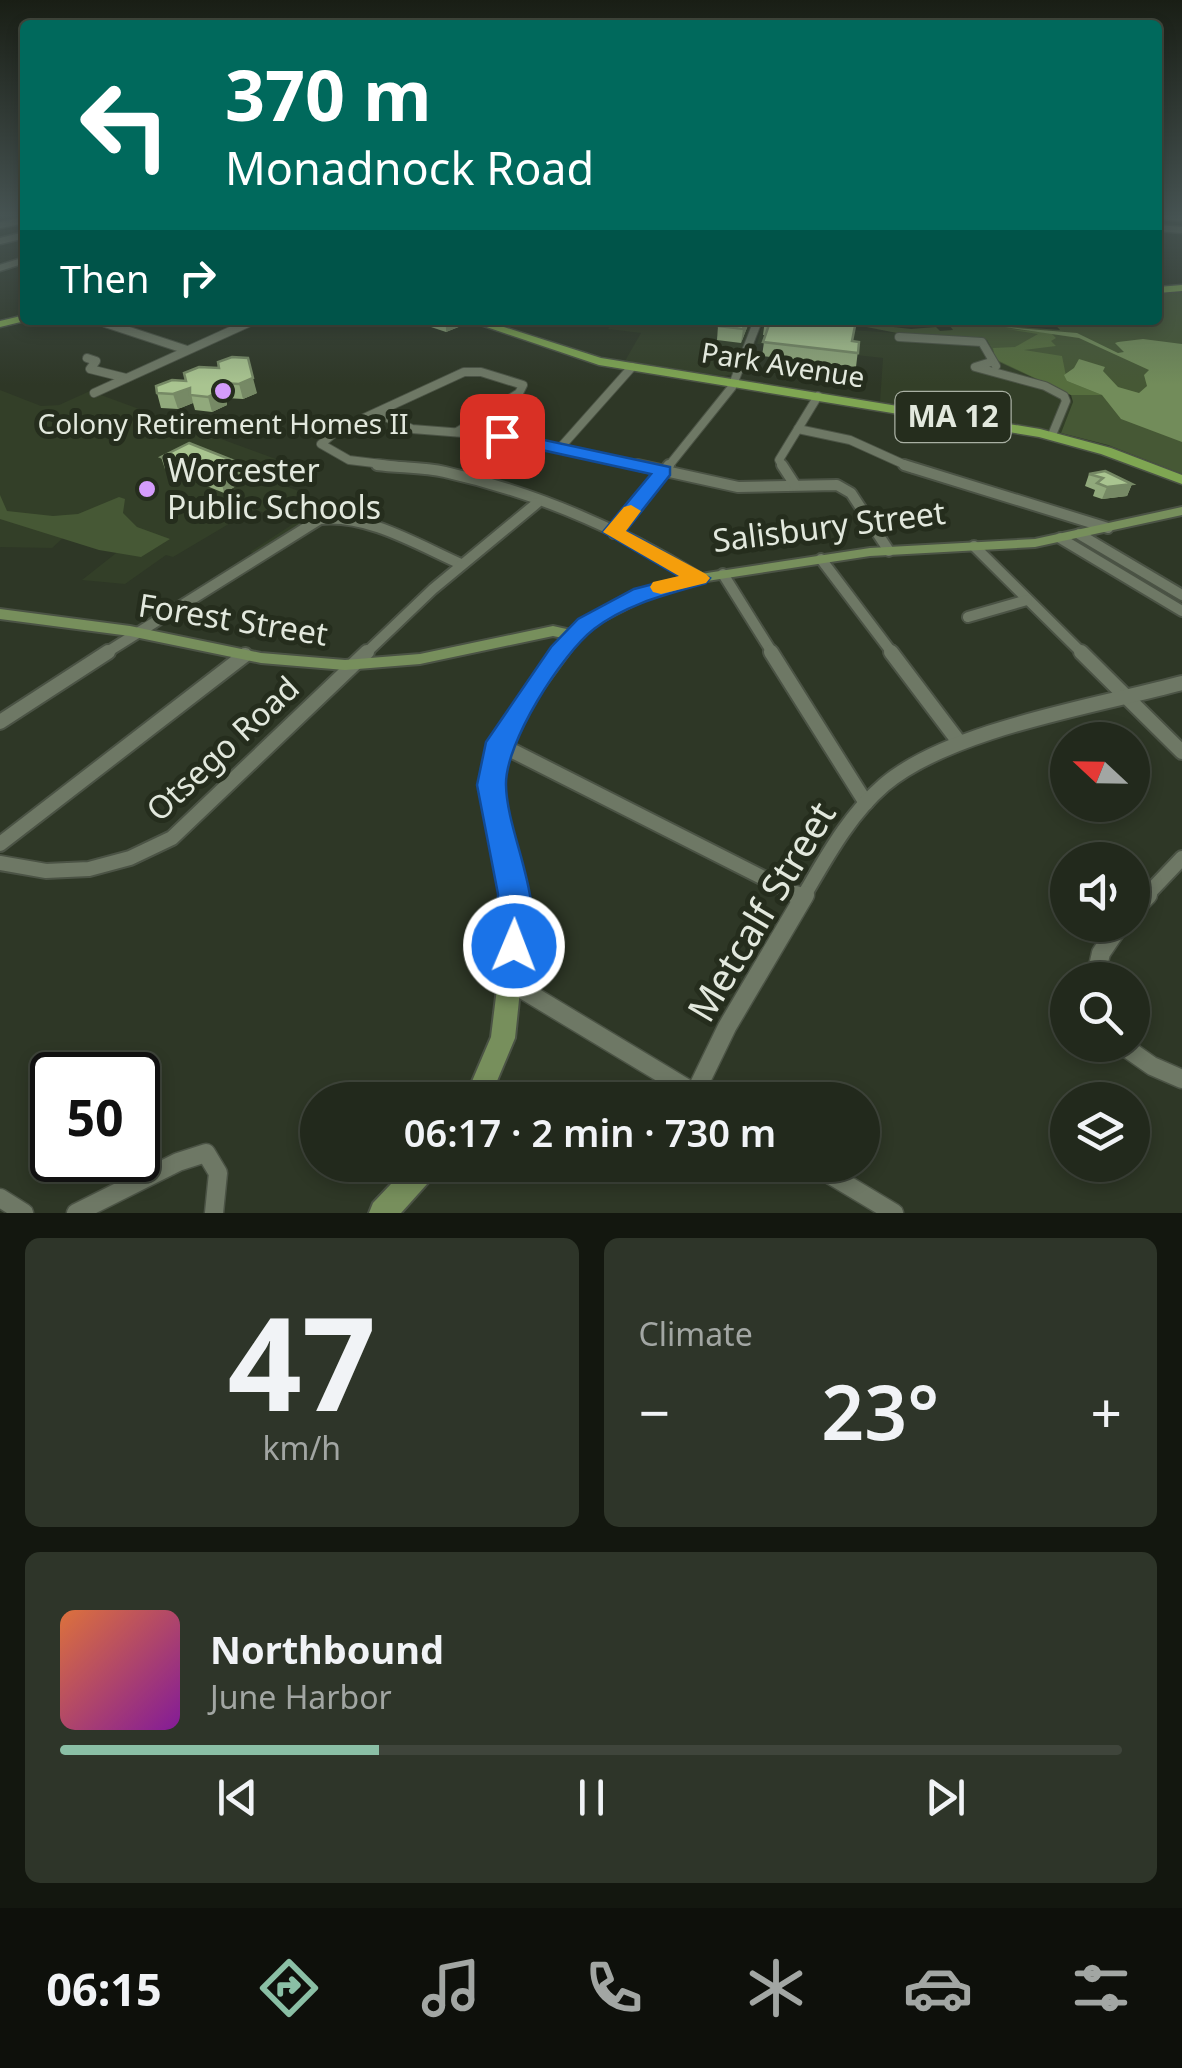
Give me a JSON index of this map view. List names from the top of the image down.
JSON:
{
  "streets": {
    "main road": [
      "Park Avenue",
      "MA 12",
      "Salisbury Street",
      "Forest Street"
    ],
    "street": ["Otsego Road", "Metcalf Street"]
  },
  "crossings": [
    ["Salisbury Street", "Forest Street"],
    ["Forest Street", "Otsego Road"]
  ],
  "places": ["Colony Retirement Homes II", "Worcester Public Schools"],
  "north": "left",
  "page": {
    "turn": ["370 m", "Monadnock Road"],
    "then": "Then",
    "limit": "50",
    "trip": "06:17 · 2 min · 730 m",
    "tile": [
      ["47", "km/h"],
      "Climate"
    ],
    "heat": ["−", "23°", "+"],
    "song": ["Northbound", "June Harbor"],
    "tabs": "06:15"
  }
}
